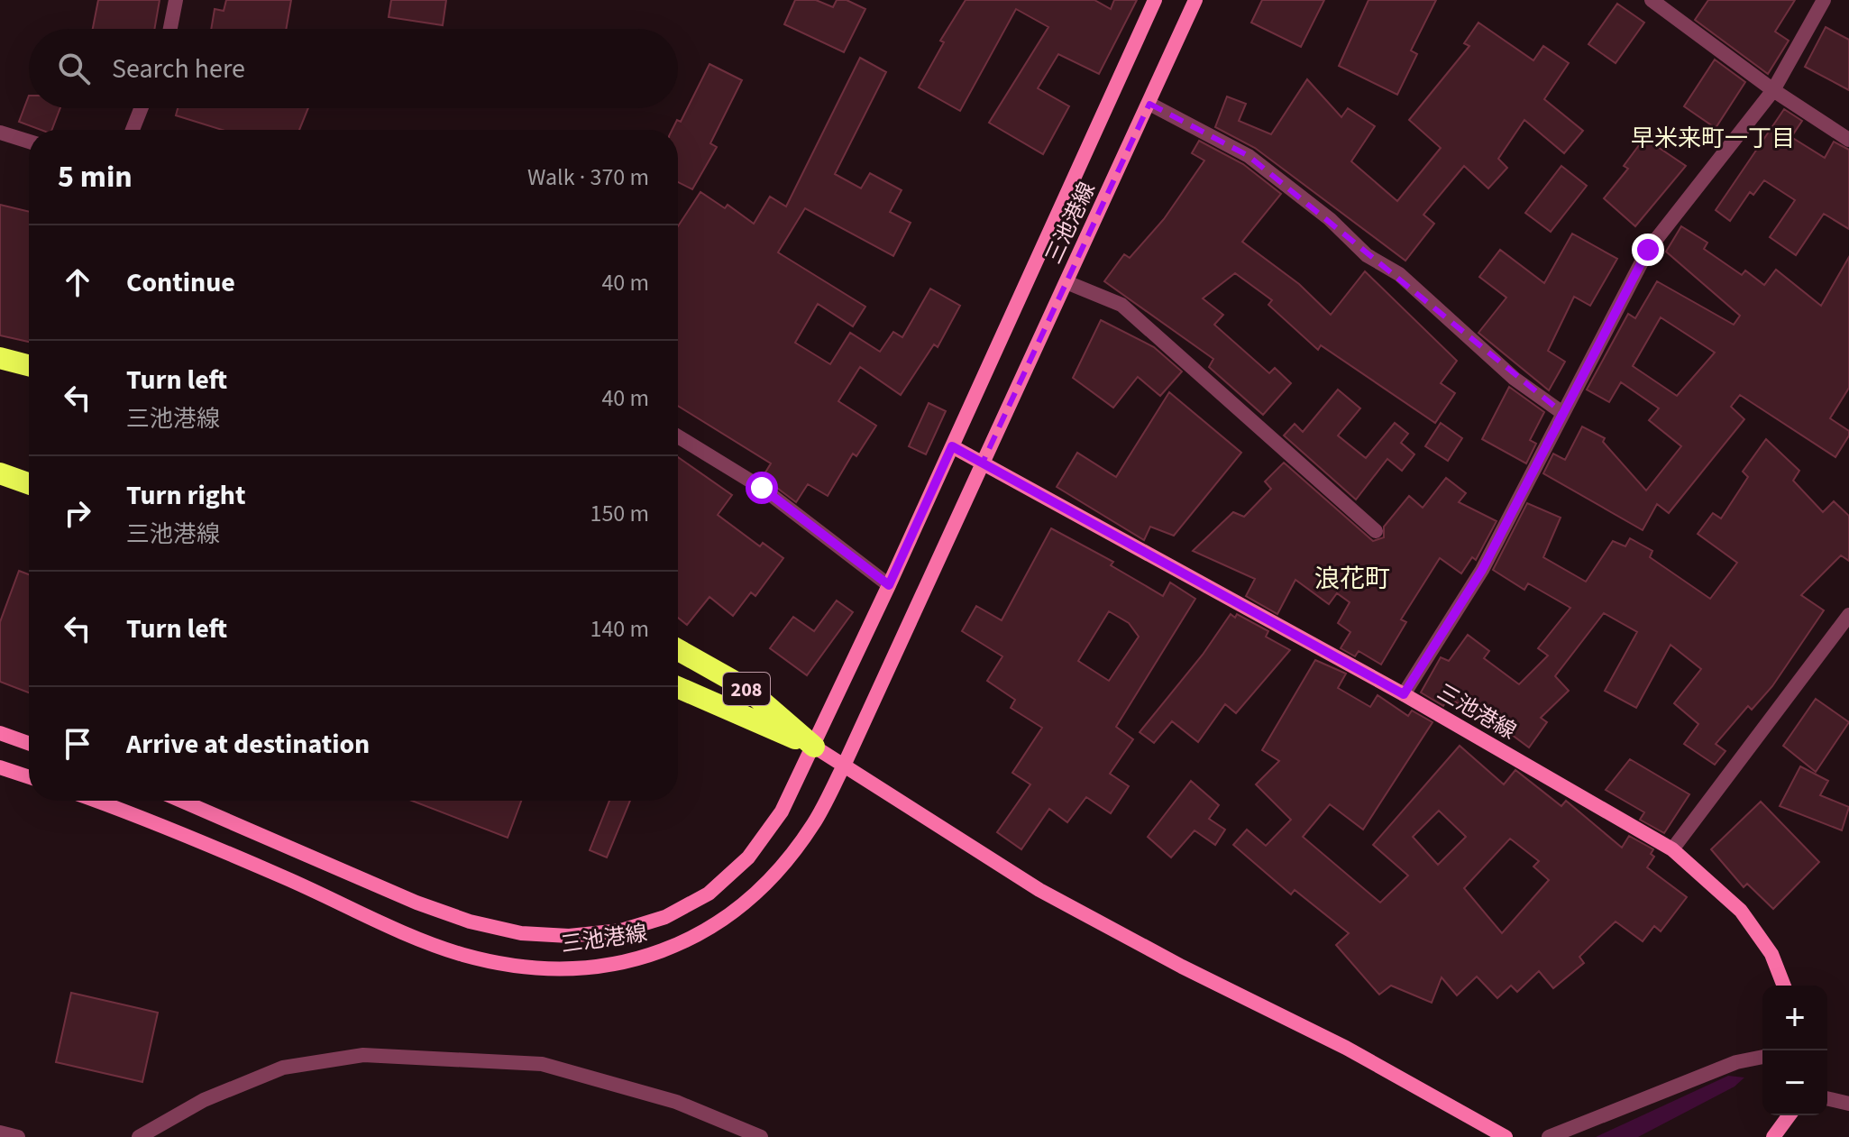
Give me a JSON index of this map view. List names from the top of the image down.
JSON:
{
  "streets": {
    "highway": ["208"],
    "main road": ["三池港線"]
  },
  "crossings": [
    ["三池港線", "208"]
  ],
  "districts": ["早米来町一丁目", "浪花町"],
  "page": {
    "search": "Search here",
    "heading": ["5 min", "Walk · 370 m"],
    "list": [
      ["Continue", "40 m"],
      ["Turn left", "三池港線", "40 m"],
      ["Turn right", "三池港線", "150 m"],
      ["Turn left", "140 m"],
      "Arrive at destination"
    ],
    "map_buttons": ["+", "−"]
  }
}
